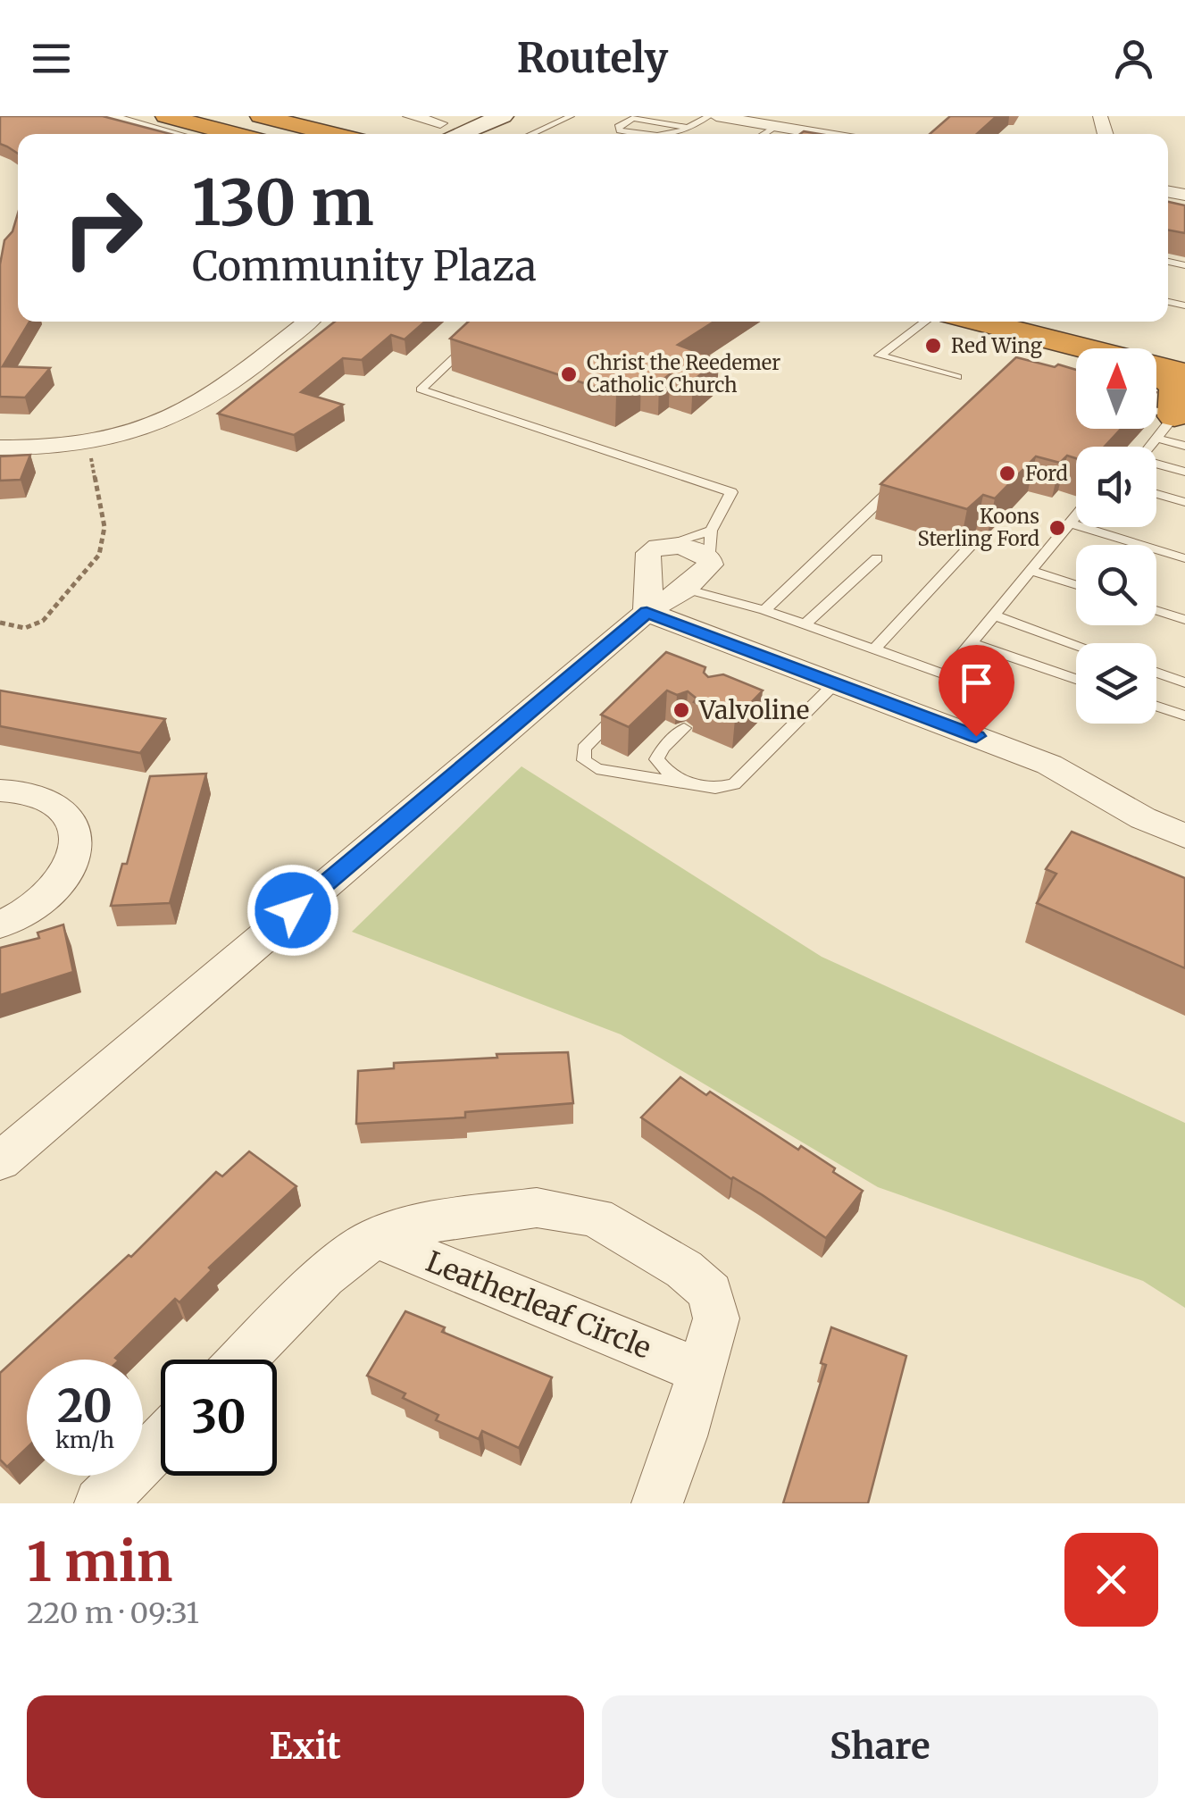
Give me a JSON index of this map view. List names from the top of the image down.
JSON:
{
  "streets": {
    "street": ["Leatherleaf Circle"]
  },
  "places": [
    "Red Wing",
    "Christ the Reedemer Catholic Church",
    "Ford",
    "Koons Sterling Ford",
    "Valvoline"
  ],
  "north": "top",
  "page": {
    "header": "Routely",
    "turn": ["130 m", "Community Plaza"],
    "speed": "20 km/h",
    "limit": "30",
    "heading": ["1 min", "220 m · 09:31"],
    "buttons": ["Exit", "Share"]
  }
}
